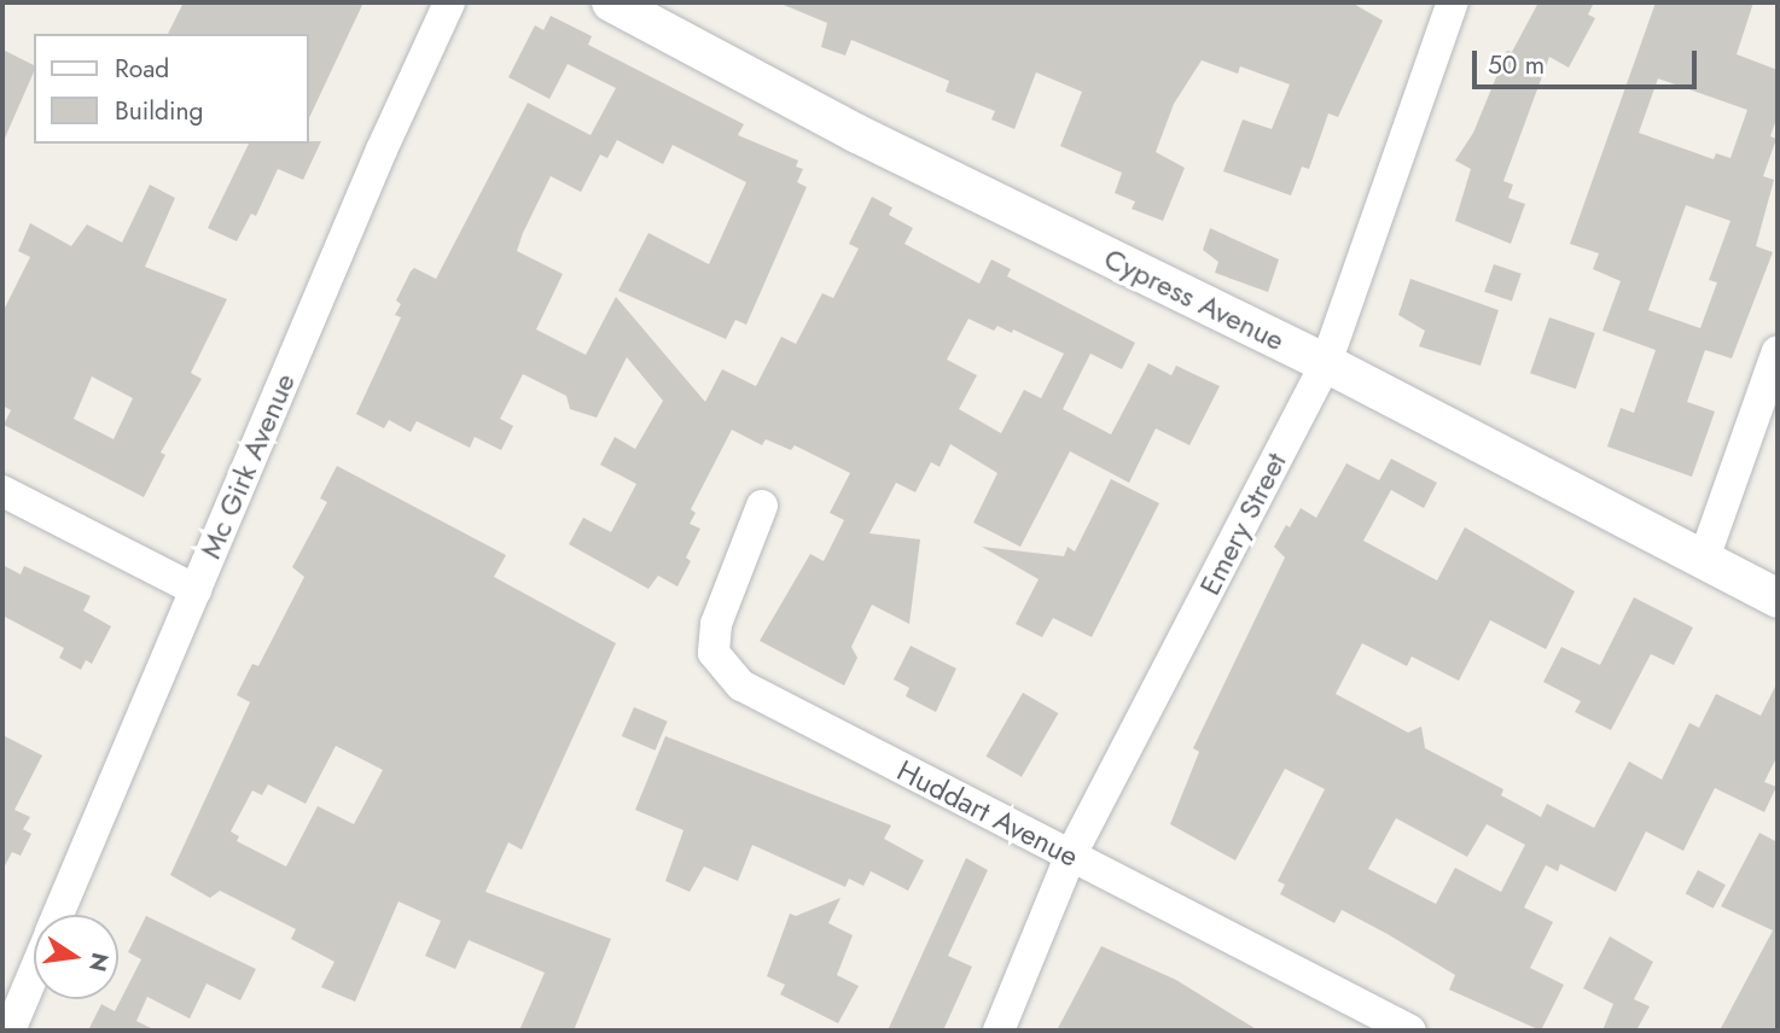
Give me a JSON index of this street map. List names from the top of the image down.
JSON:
{
  "streets": {
    "street": [
      "Cypress Avenue",
      "Mc Girk Avenue",
      "Emery Street",
      "Huddart Avenue"
    ]
  },
  "crossings": [
    ["Cypress Avenue", "Emery Street"],
    ["Emery Street", "Huddart Avenue"]
  ],
  "legend": ["Road", "Building"],
  "scale_bar": "50 m",
  "north": "right"
}
